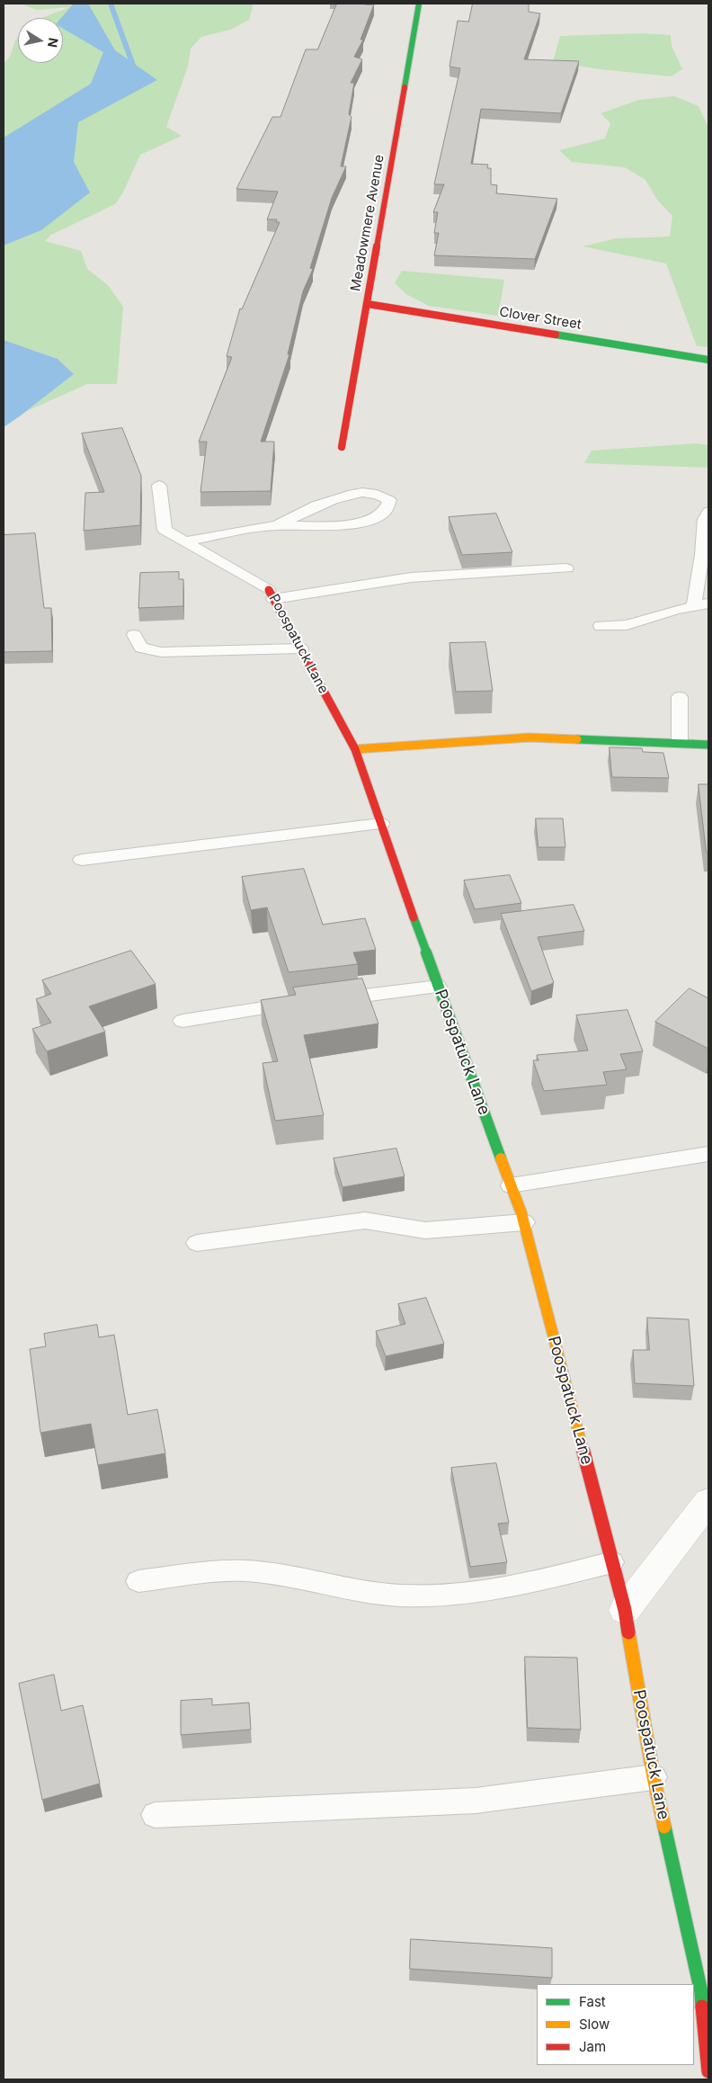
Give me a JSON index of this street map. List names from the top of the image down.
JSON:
{
  "streets": {
    "street": ["Meadowmere Avenue", "Clover Street", "Poospatuck Lane"]
  },
  "crossings": [
    ["Meadowmere Avenue", "Clover Street"]
  ],
  "legend": ["Fast", "Slow", "Jam"],
  "north": "right"
}
